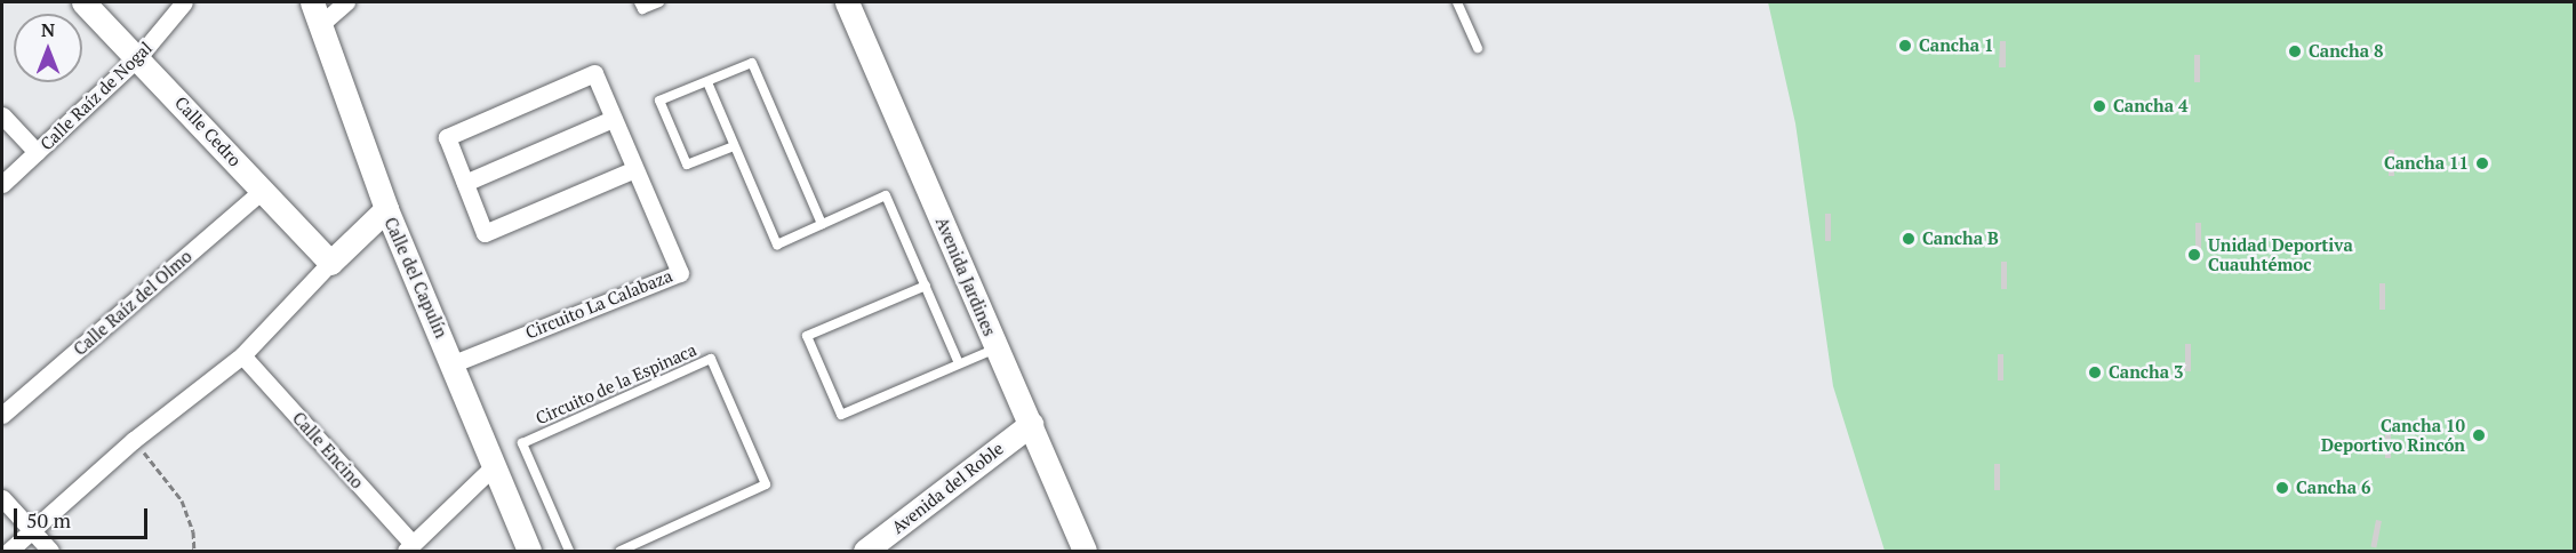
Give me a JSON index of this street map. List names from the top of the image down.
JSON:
{
  "streets": {
    "street": [
      "Calle Raíz de Nogal",
      "Calle Cedro",
      "Avenida Jardines",
      "Calle del Capulín",
      "Calle Raíz del Olmo",
      "Circuito La Calabaza",
      "Calle Encino",
      "Avenida del Roble"
    ],
    "lane": ["Circuito de la Espinaca"]
  },
  "crossings": [
    ["Calle Raíz de Nogal", "Calle Cedro"],
    ["Calle Cedro", "Calle Raíz del Olmo"],
    ["Avenida Jardines", "Avenida del Roble"],
    ["Calle del Capulín", "Circuito La Calabaza"]
  ],
  "places": [
    "Cancha 1",
    "Cancha 8",
    "Cancha 4",
    "Cancha 11",
    "Cancha B",
    "Unidad Deportiva Cuauhtémoc",
    "Cancha 3",
    "Cancha 10 Deportivo Rincón",
    "Cancha 6"
  ],
  "scale_bar": "50 m",
  "north": "top"
}
